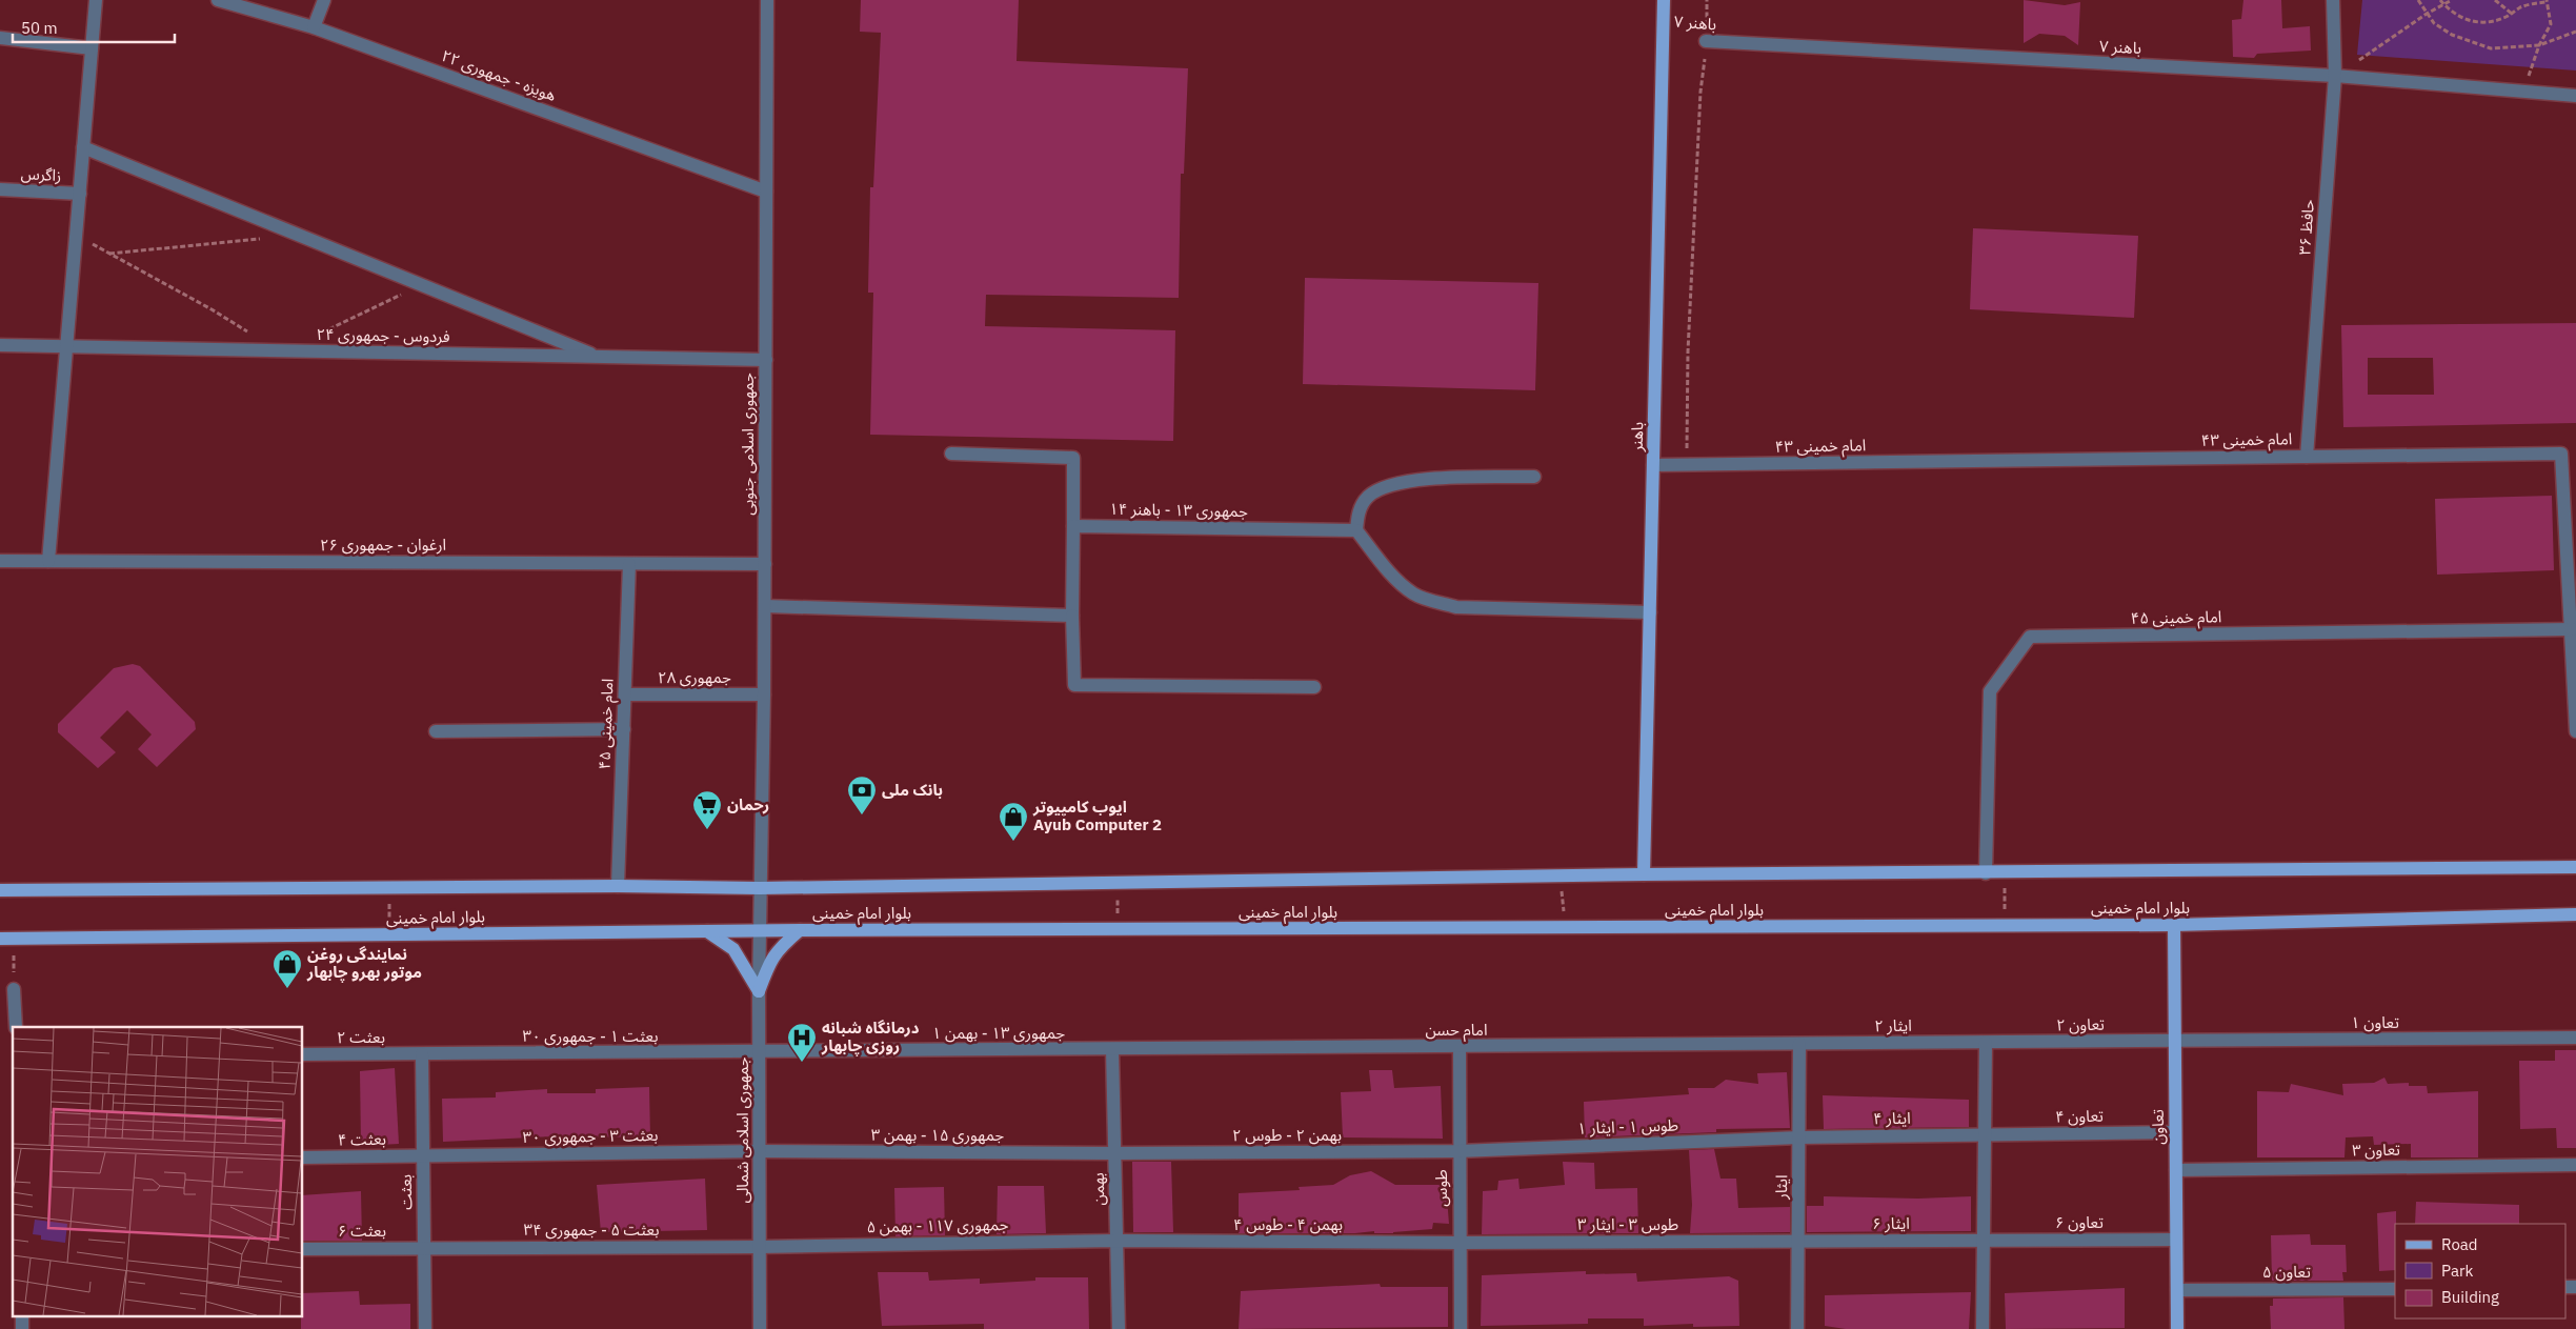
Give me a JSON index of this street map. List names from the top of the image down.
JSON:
{
  "streets": {
    "main road": ["باهنر", "بلوار امام خمینی", "تعاون"],
    "street": [
      "باهنر ۷",
      "هویزه - جمهوری ۲۲",
      "زاگرس",
      "حافظ ۳۶",
      "فردوس - جمهوری ۲۴",
      "امام خمینی ۴۳",
      "جمهوری اسلامی جنوبی",
      "جمهوری ۱۳ - باهنر ۱۴",
      "ارغوان - جمهوری ۲۶",
      "امام خمینی ۴۵",
      "جمهوری ۲۸",
      "تعاون ۱",
      "تعاون ۲",
      "ایثار ۲",
      "امام حسن",
      "جمهوری ۱۳ - بهمن ۱",
      "بعثت ۱ - جمهوری ۳۰",
      "بعثت ۲",
      "تعاون ۴",
      "ایثار ۴",
      "طوس ۱ - ایثار ۱",
      "جمهوری اسلامی شمالی",
      "جمهوری ۱۵ - بهمن ۳",
      "بهمن ۲ - طوس ۲",
      "بعثت ۳ - جمهوری ۳۰",
      "بعثت ۴",
      "تعاون ۳",
      "ایثار",
      "طوس",
      "بهمن",
      "بعثت",
      "تعاون ۶",
      "ایثار ۶",
      "بهمن ۴ - طوس ۴",
      "طوس ۳ - ایثار ۳",
      "جمهوری ۱۱۷ - بهمن ۵",
      "بعثت ۵ - جمهوری ۳۴",
      "بعثت ۶",
      "تعاون ۵"
    ]
  },
  "crossings": [
    ["باهنر ۷", "حافظ ۳۶"],
    ["هویزه - جمهوری ۲۲", "جمهوری اسلامی جنوبی"],
    ["حافظ ۳۶", "امام خمینی ۴۳"],
    ["فردوس - جمهوری ۲۴", "جمهوری اسلامی جنوبی"],
    ["باهنر", "امام خمینی ۴۳"],
    ["باهنر", "بلوار امام خمینی"],
    ["امام خمینی ۴۳", "امام خمینی ۴۵"],
    ["جمهوری اسلامی جنوبی", "ارغوان - جمهوری ۲۶"],
    ["جمهوری اسلامی جنوبی", "جمهوری ۲۸"],
    ["جمهوری اسلامی جنوبی", "بلوار امام خمینی"],
    ["جمهوری اسلامی جنوبی", "جمهوری اسلامی شمالی"],
    ["ارغوان - جمهوری ۲۶", "امام خمینی ۴۵"],
    ["امام خمینی ۴۵", "جمهوری ۲۸"],
    ["امام خمینی ۴۵", "بلوار امام خمینی"],
    ["بلوار امام خمینی", "تعاون"],
    ["بلوار امام خمینی", "جمهوری اسلامی شمالی"],
    ["تعاون ۱", "تعاون ۲"],
    ["تعاون ۱", "تعاون"],
    ["تعاون ۲", "ایثار ۲"],
    ["تعاون ۲", "تعاون"],
    ["ایثار ۲", "امام حسن"],
    ["ایثار ۲", "ایثار"],
    ["امام حسن", "جمهوری ۱۳ - بهمن ۱"],
    ["امام حسن", "ایثار"],
    ["امام حسن", "طوس"],
    ["امام حسن", "بهمن"],
    ["جمهوری ۱۳ - بهمن ۱", "بعثت ۱ - جمهوری ۳۰"],
    ["جمهوری ۱۳ - بهمن ۱", "جمهوری اسلامی شمالی"],
    ["جمهوری ۱۳ - بهمن ۱", "بهمن"],
    ["بعثت ۱ - جمهوری ۳۰", "بعثت ۲"],
    ["بعثت ۱ - جمهوری ۳۰", "جمهوری اسلامی شمالی"],
    ["بعثت ۱ - جمهوری ۳۰", "بعثت"],
    ["بعثت ۲", "بعثت"],
    ["تعاون ۴", "ایثار ۴"],
    ["تعاون ۴", "تعاون"],
    ["ایثار ۴", "طوس ۱ - ایثار ۱"],
    ["ایثار ۴", "ایثار"],
    ["طوس ۱ - ایثار ۱", "بهمن ۲ - طوس ۲"],
    ["طوس ۱ - ایثار ۱", "ایثار"],
    ["طوس ۱ - ایثار ۱", "طوس"],
    ["تعاون", "تعاون ۳"],
    ["تعاون", "تعاون ۶"],
    ["تعاون", "تعاون ۵"],
    ["جمهوری اسلامی شمالی", "جمهوری ۱۵ - بهمن ۳"],
    ["جمهوری اسلامی شمالی", "بعثت ۳ - جمهوری ۳۰"],
    ["جمهوری اسلامی شمالی", "جمهوری ۱۱۷ - بهمن ۵"],
    ["جمهوری اسلامی شمالی", "بعثت ۵ - جمهوری ۳۴"],
    ["جمهوری ۱۵ - بهمن ۳", "بهمن ۲ - طوس ۲"],
    ["جمهوری ۱۵ - بهمن ۳", "بعثت ۳ - جمهوری ۳۰"],
    ["جمهوری ۱۵ - بهمن ۳", "بهمن"],
    ["بهمن ۲ - طوس ۲", "طوس"],
    ["بهمن ۲ - طوس ۲", "بهمن"],
    ["بعثت ۳ - جمهوری ۳۰", "بعثت ۴"],
    ["بعثت ۳ - جمهوری ۳۰", "بعثت"],
    ["بعثت ۴", "بعثت"],
    ["ایثار", "ایثار ۶"],
    ["ایثار", "طوس ۳ - ایثار ۳"],
    ["طوس", "بهمن ۴ - طوس ۴"],
    ["طوس", "طوس ۳ - ایثار ۳"],
    ["بهمن", "بهمن ۴ - طوس ۴"],
    ["بهمن", "جمهوری ۱۱۷ - بهمن ۵"],
    ["بعثت", "بعثت ۵ - جمهوری ۳۴"],
    ["بعثت", "بعثت ۶"],
    ["تعاون ۶", "ایثار ۶"],
    ["ایثار ۶", "طوس ۳ - ایثار ۳"],
    ["بهمن ۴ - طوس ۴", "طوس ۳ - ایثار ۳"],
    ["بهمن ۴ - طوس ۴", "جمهوری ۱۱۷ - بهمن ۵"],
    ["جمهوری ۱۱۷ - بهمن ۵", "بعثت ۵ - جمهوری ۳۴"],
    ["بعثت ۵ - جمهوری ۳۴", "بعثت ۶"]
  ],
  "places": {
    "bank": ["بانک ملی"],
    "supermarket": ["رحمان"],
    "shop": ["ایوب کامپیوتر Ayub Computer 2", "نمایندگی روغن موتور بهرو چابهار"],
    "hospital": ["درمانگاه شبانه روزی چابهار"]
  },
  "legend": ["Road", "Park", "Building"],
  "scale_bar": "50 m"
}
